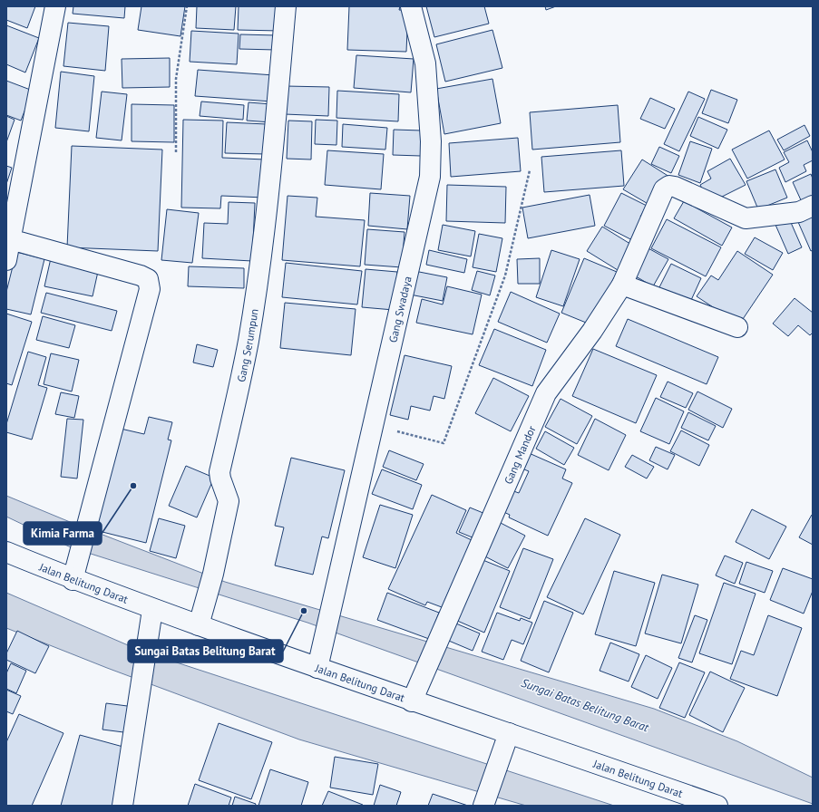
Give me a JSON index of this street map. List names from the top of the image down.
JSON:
{
  "streets": {
    "street": [
      "Gang Swadaya",
      "Gang Serumpun",
      "Gang Mandor",
      "Jalan Belitung Darat"
    ]
  },
  "crossings": [
    ["Gang Swadaya", "Jalan Belitung Darat"],
    ["Gang Serumpun", "Jalan Belitung Darat"],
    ["Gang Mandor", "Jalan Belitung Darat"]
  ],
  "water": ["Sungai Batas Belitung Barat"],
  "places": ["Kimia Farma", "Sungai Batas Belitung Barat"]
}
